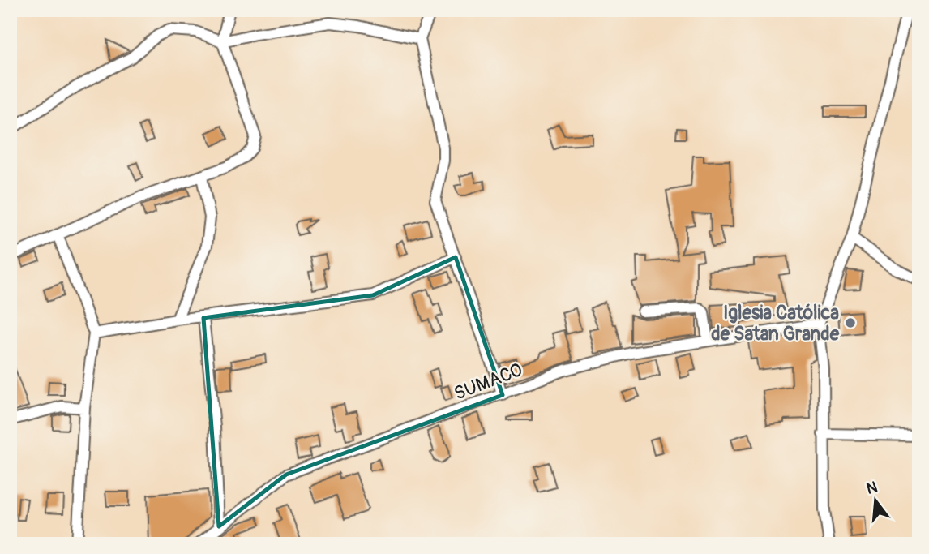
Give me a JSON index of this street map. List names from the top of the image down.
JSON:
{
  "streets": {
    "street": ["SUMACO"]
  },
  "places": ["Iglesia Católica de Satan Grande"],
  "north": "top"
}
